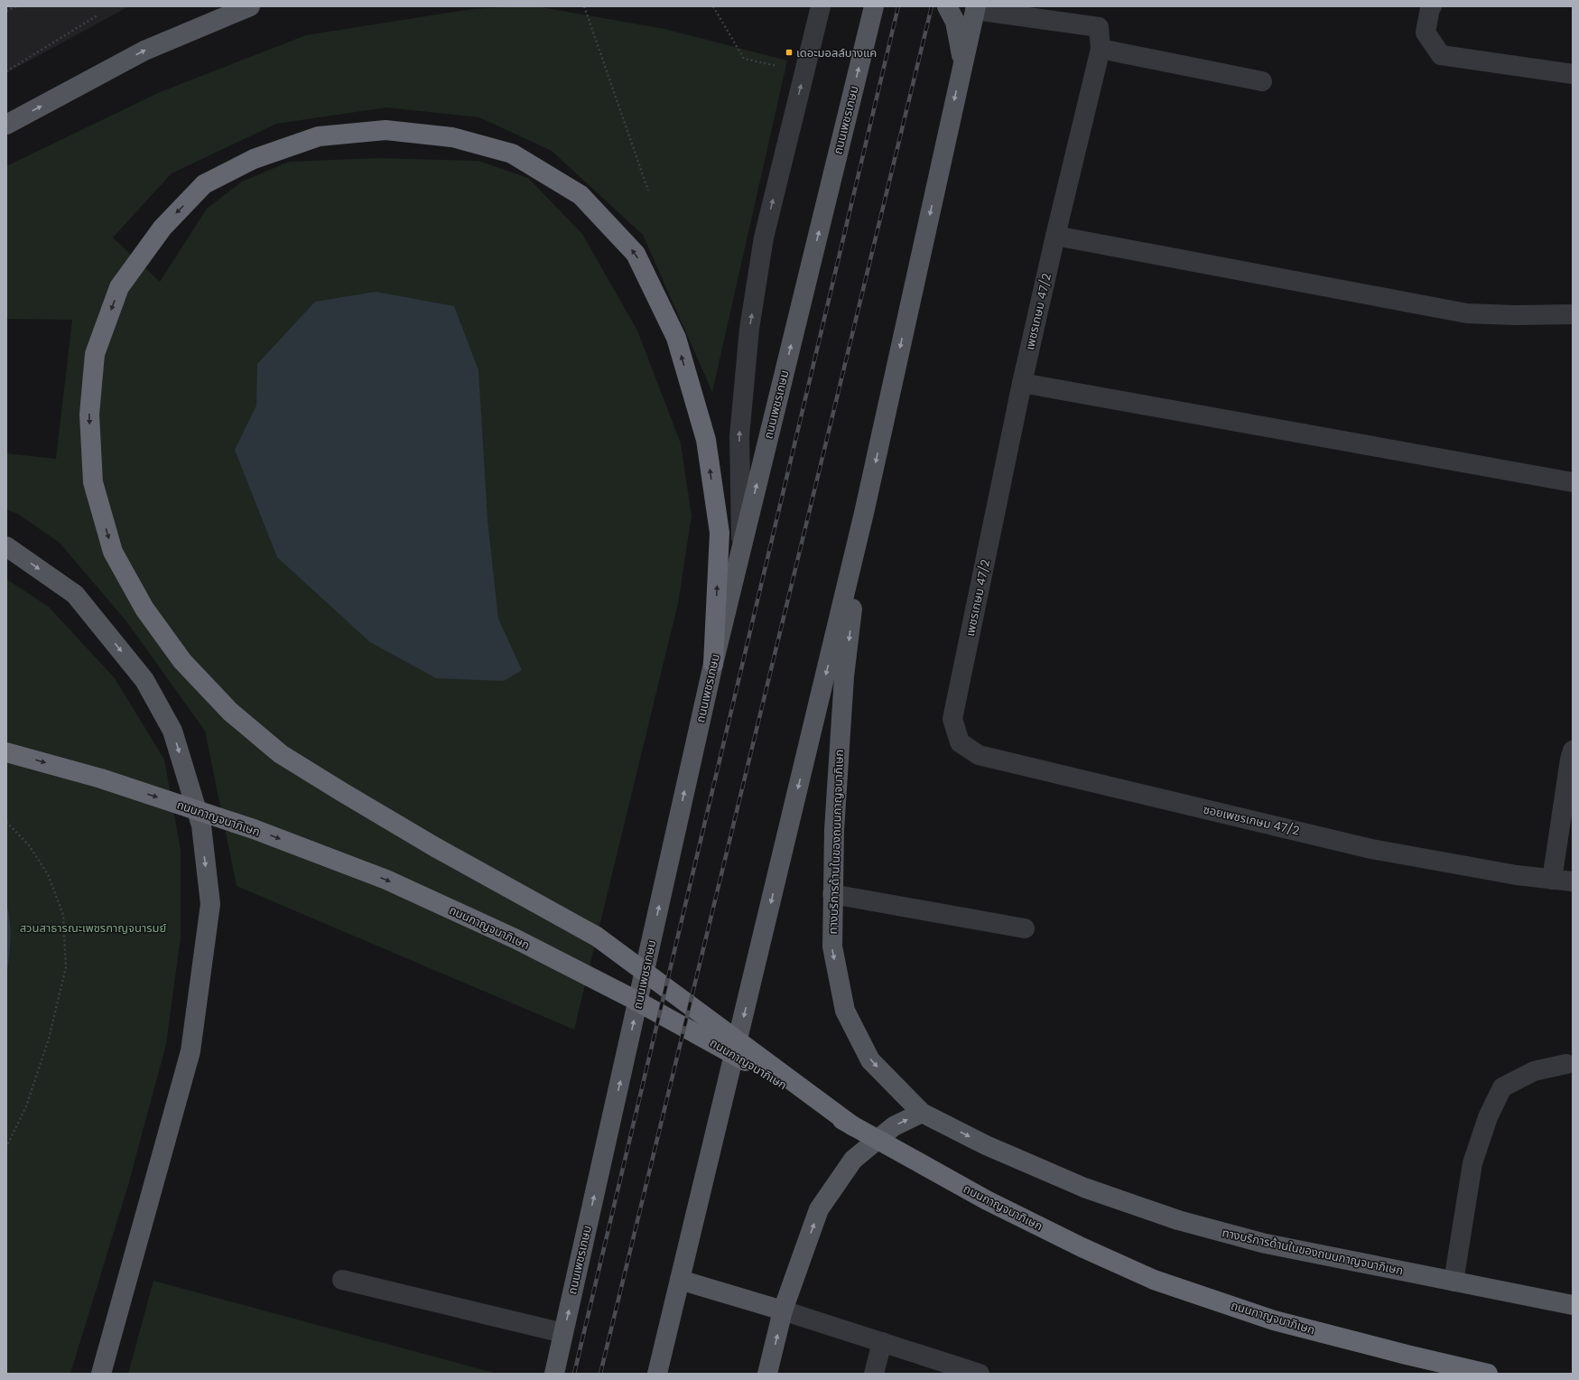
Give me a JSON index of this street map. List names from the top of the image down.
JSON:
{
  "streets": {
    "highway": ["ถนนกาญจนาภิเษก"],
    "main road": ["ถนนเพชรเกษม", "ทางบริการด้านในของถนนกาญจนาภิเษก"],
    "street": ["เพชรเกษม 47/2", "ซอยเพชรเกษม 47/2"]
  },
  "crossings": [
    ["เพชรเกษม 47/2", "ซอยเพชรเกษม 47/2"]
  ],
  "one_way": ["ถนนกาญจนาภิเษก", "ทางบริการด้านในของถนนกาญจนาภิเษก"],
  "parks": ["สวนสาธารณะเพชรกาญจนารมย์"],
  "places": {
    "transit": ["เดอะมอลล์บางแค"]
  }
}
